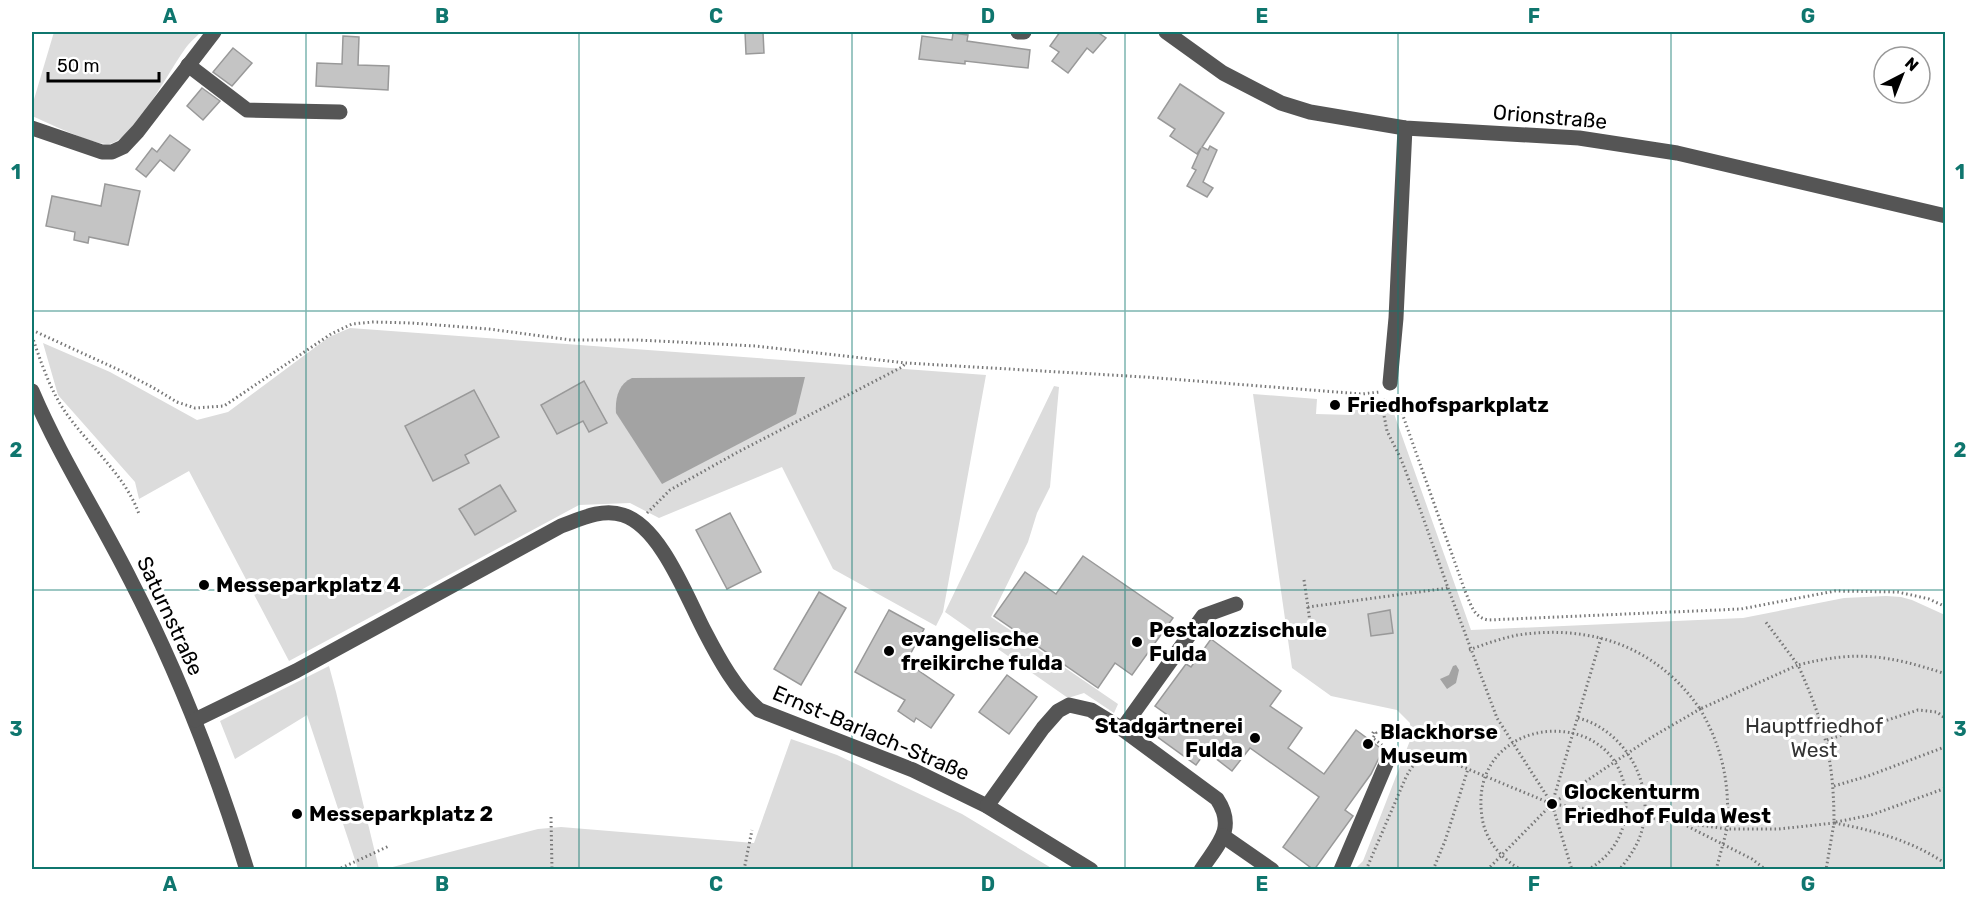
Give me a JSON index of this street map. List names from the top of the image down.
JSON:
{
  "streets": {
    "street": ["Orionstraße", "Saturnstraße", "Ernst-Barlach-Straße"]
  },
  "crossings": [
    ["Saturnstraße", "Ernst-Barlach-Straße"]
  ],
  "parks": ["Hauptfriedhof West"],
  "places": [
    "Friedhofsparkplatz",
    "Messeparkplatz 4",
    "Pestalozzischule Fulda",
    "evangelische freikirche fulda",
    "Stadgärtnerei Fulda",
    "Blackhorse Museum",
    "Glockenturm Friedhof Fulda West",
    "Messeparkplatz 2"
  ],
  "scale_bar": "50 m",
  "north": "top right",
  "grid": {
    "columns": [
      "A",
      "B",
      "C",
      "D",
      "E",
      "F",
      "G"
    ],
    "rows": ["1", "2", "3"]
  }
}
